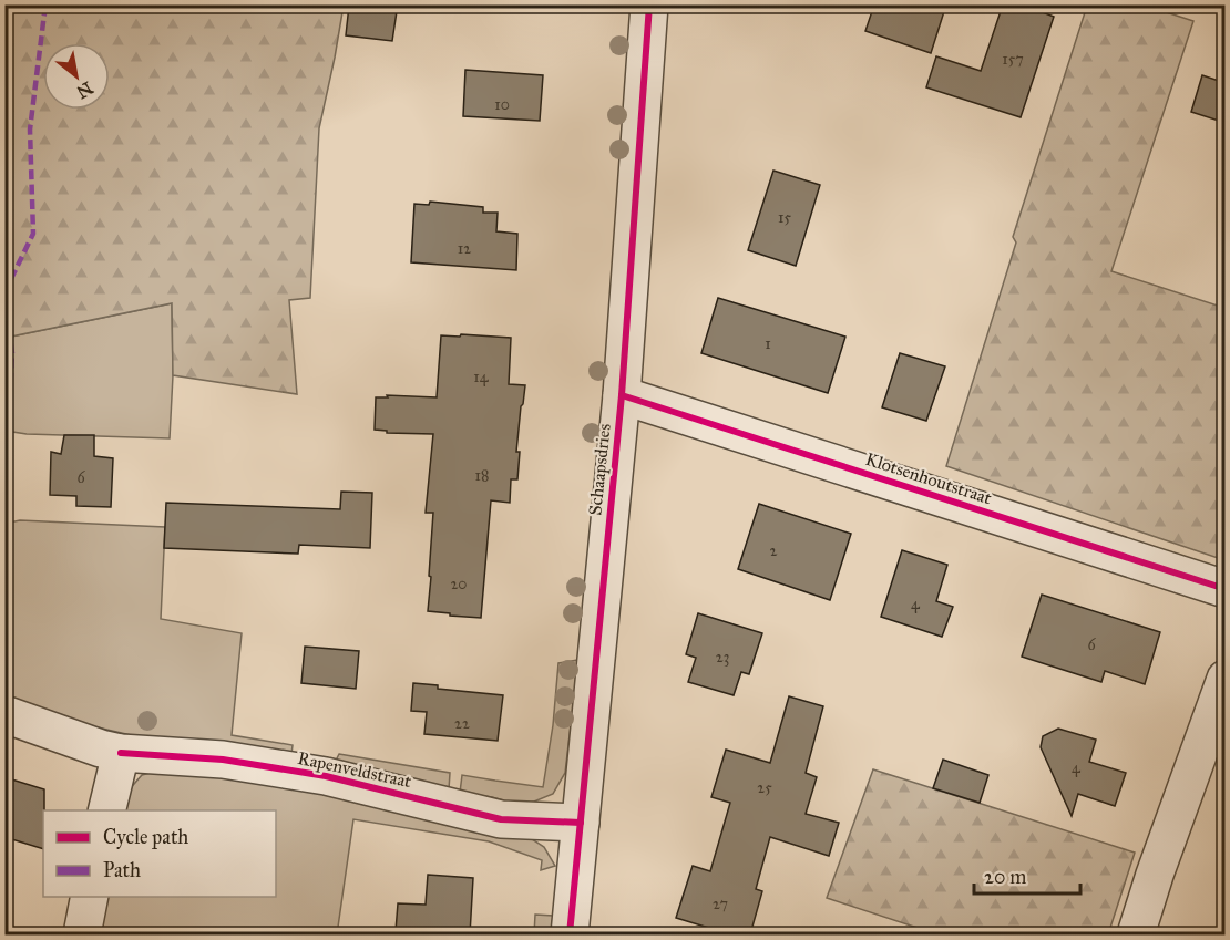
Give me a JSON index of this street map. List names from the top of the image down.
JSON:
{
  "streets": {
    "street": ["Schaapsdries", "Klotsenhoutstraat", "Rapenveldstraat"]
  },
  "crossings": [
    ["Schaapsdries", "Klotsenhoutstraat"],
    ["Schaapsdries", "Rapenveldstraat"]
  ],
  "house_numbers": [
    "157",
    "10",
    "15",
    "12",
    "1",
    "14",
    "18",
    "6",
    "2",
    "20",
    "4",
    "6",
    "23",
    "22",
    "4",
    "25",
    "27"
  ],
  "legend": ["Cycle path", "Path"],
  "scale_bar": "20 m",
  "north": "bottom right"
}
